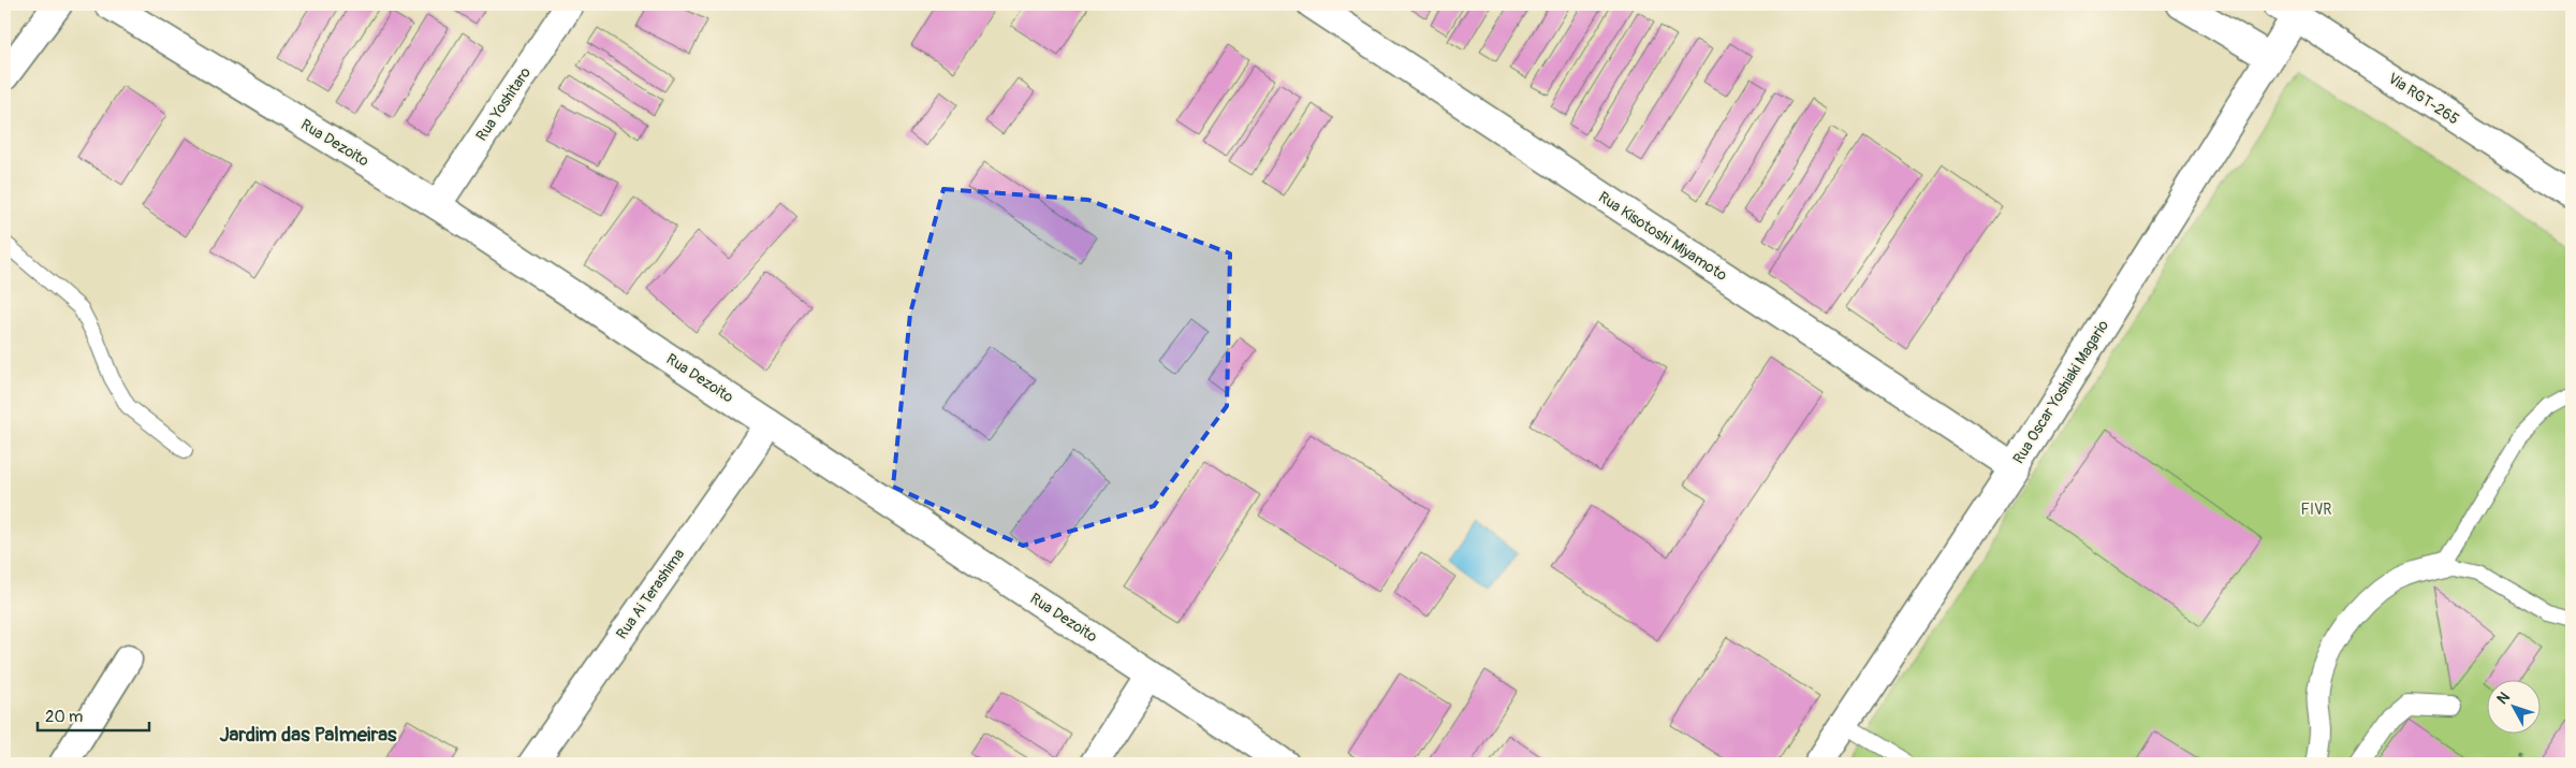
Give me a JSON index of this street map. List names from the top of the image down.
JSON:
{
  "streets": {
    "street": [
      "Via RGT-265",
      "Rua Yoshitaro",
      "Rua Dezoito",
      "Rua Kisotoshi Miyamoto",
      "Rua Oscar Yoshiaki Magario",
      "Rua Ai Terashima"
    ]
  },
  "crossings": [
    ["Via RGT-265", "Rua Oscar Yoshiaki Magario"],
    ["Rua Yoshitaro", "Rua Dezoito"],
    ["Rua Dezoito", "Rua Ai Terashima"],
    ["Rua Kisotoshi Miyamoto", "Rua Oscar Yoshiaki Magario"]
  ],
  "districts": ["Jardim das Palmeiras"],
  "parks": ["FIVR"],
  "scale_bar": "20 m",
  "north": "top left"
}
